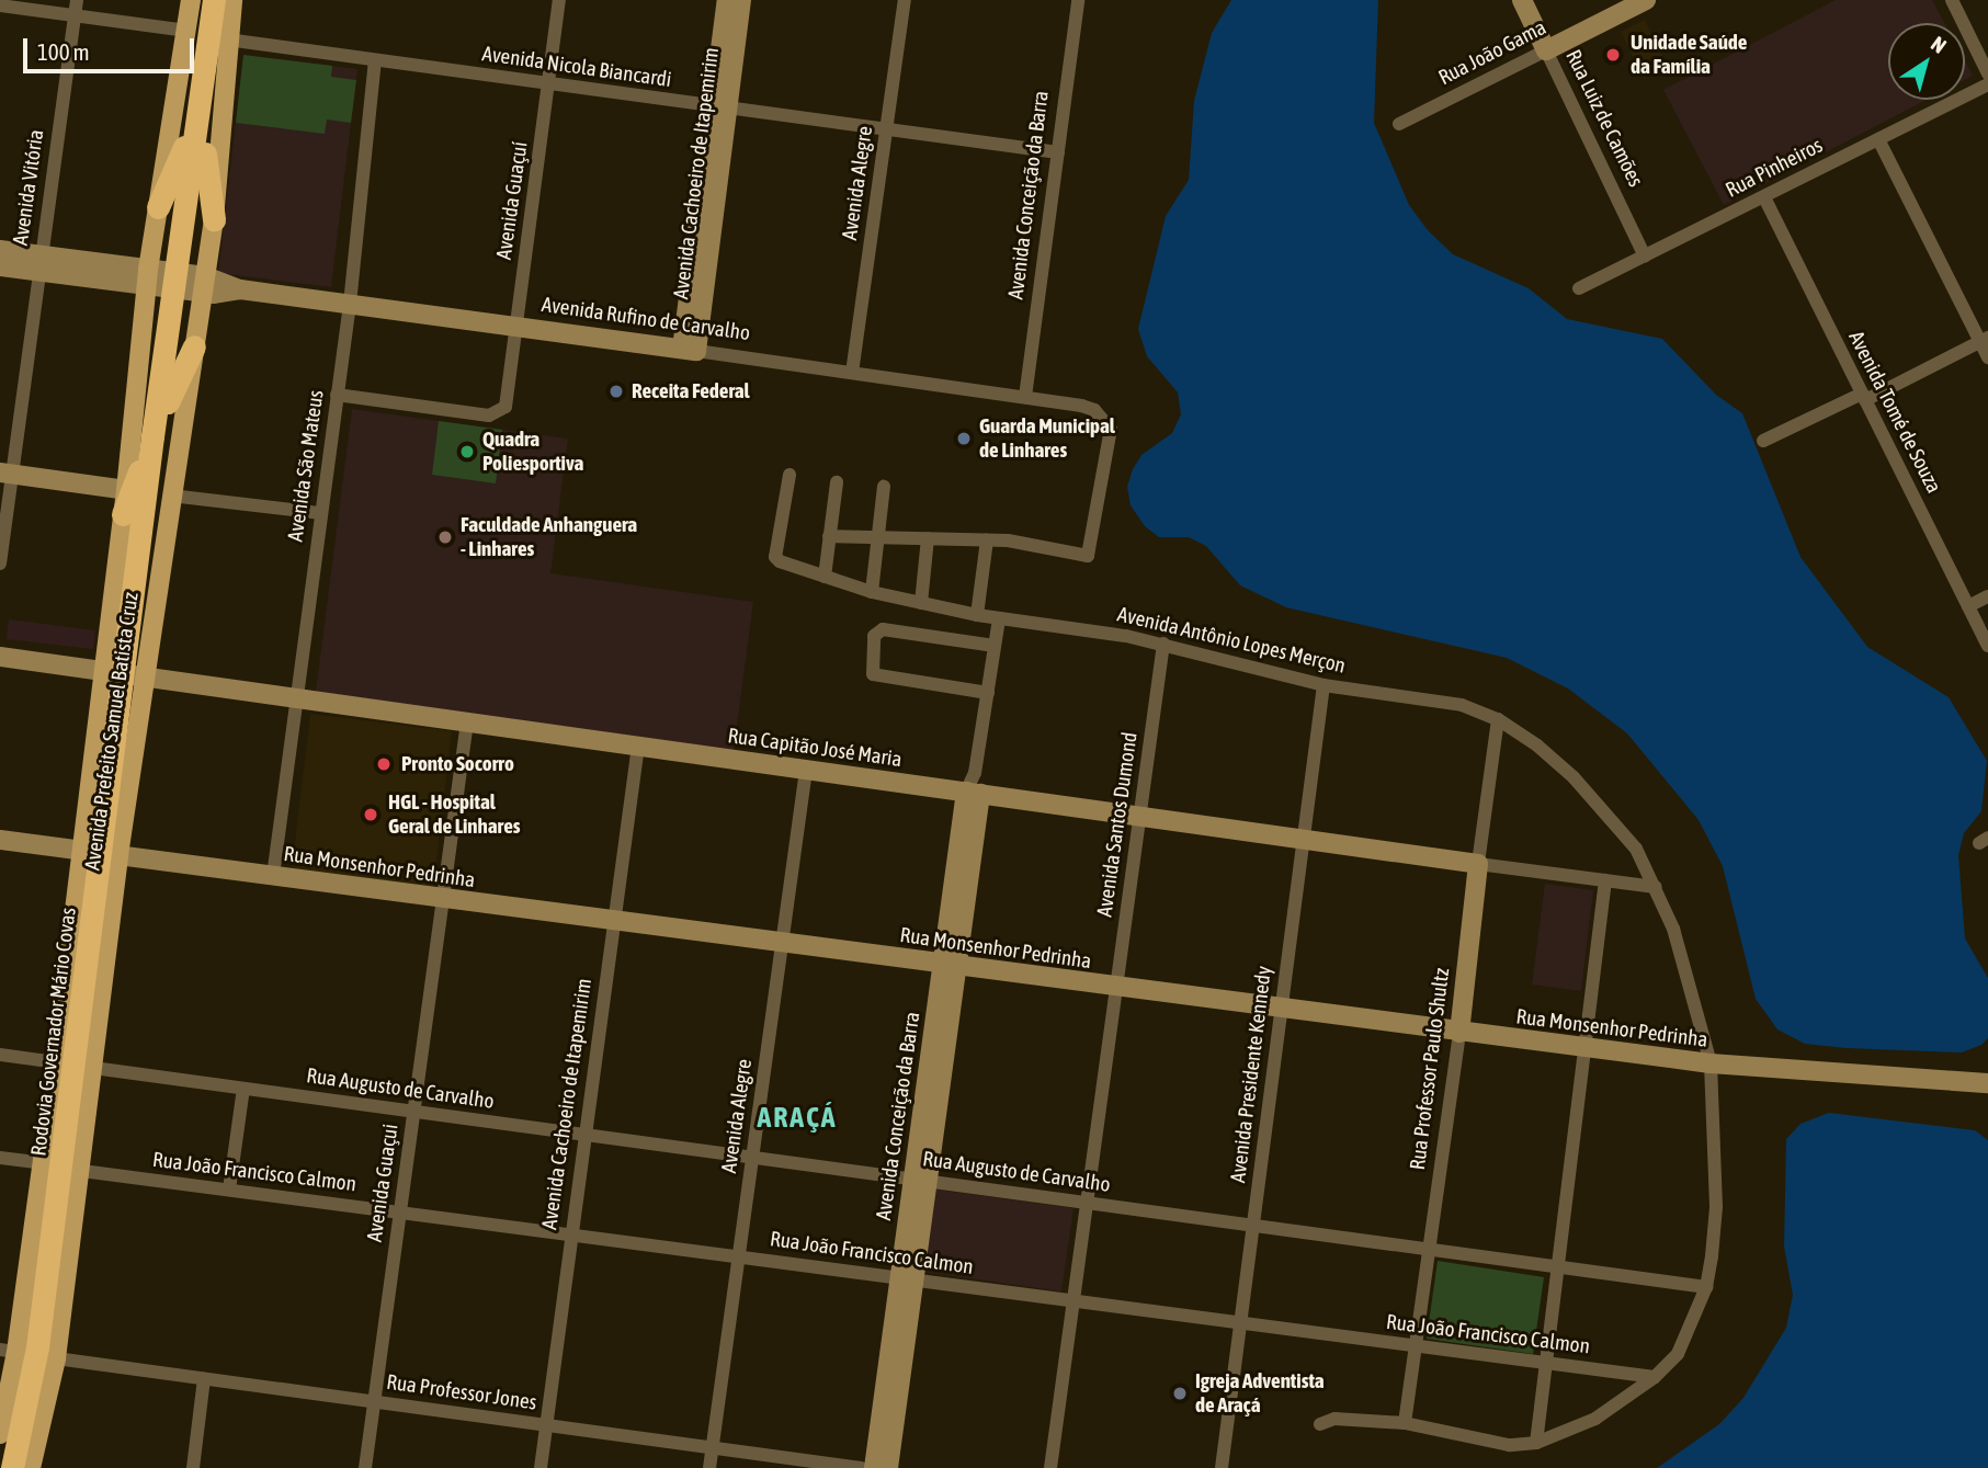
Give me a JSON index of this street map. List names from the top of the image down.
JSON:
{
  "streets": {
    "highway": ["Rodovia Governador Mário Covas"],
    "main road": [
      "Rua João Gama",
      "Rua Luiz de Camões",
      "Avenida Cachoeiro de Itapemirim",
      "Avenida Conceição da Barra",
      "Avenida Rufino de Carvalho",
      "Avenida Prefeito Samuel Batista Cruz",
      "Rua Capitão José Maria",
      "Rua Monsenhor Pedrinha",
      "Rua Professor Paulo Shultz"
    ],
    "street": [
      "Avenida Nicola Biancardi",
      "Rua Pinheiros",
      "Avenida Alegre",
      "Avenida Vitória",
      "Avenida Guaçuí",
      "Avenida Tomé de Souza",
      "Avenida São Mateus",
      "Avenida Antônio Lopes Merçon",
      "Avenida Santos Dumond",
      "Avenida Presidente Kennedy",
      "Rua Augusto de Carvalho",
      "Rua João Francisco Calmon",
      "Avenida Guaçui",
      "Rua Professor Jones"
    ]
  },
  "crossings": [
    ["Rua João Gama", "Rua Luiz de Camões"],
    ["Avenida Nicola Biancardi", "Avenida Cachoeiro de Itapemirim"],
    ["Avenida Nicola Biancardi", "Avenida Alegre"],
    ["Avenida Nicola Biancardi", "Avenida Conceição da Barra"],
    ["Avenida Nicola Biancardi", "Avenida Guaçuí"],
    ["Avenida Nicola Biancardi", "Avenida São Mateus"],
    ["Avenida Nicola Biancardi", "Avenida Prefeito Samuel Batista Cruz"],
    ["Rua Luiz de Camões", "Rua Pinheiros"],
    ["Rua Pinheiros", "Avenida Tomé de Souza"],
    ["Avenida Cachoeiro de Itapemirim", "Rua Capitão José Maria"],
    ["Avenida Cachoeiro de Itapemirim", "Rua Monsenhor Pedrinha"],
    ["Avenida Cachoeiro de Itapemirim", "Rua Augusto de Carvalho"],
    ["Avenida Cachoeiro de Itapemirim", "Rua João Francisco Calmon"],
    ["Avenida Cachoeiro de Itapemirim", "Rua Professor Jones"],
    ["Avenida Alegre", "Avenida Rufino de Carvalho"],
    ["Avenida Alegre", "Rua Capitão José Maria"],
    ["Avenida Alegre", "Rua Monsenhor Pedrinha"],
    ["Avenida Alegre", "Rua Augusto de Carvalho"],
    ["Avenida Alegre", "Rua João Francisco Calmon"],
    ["Avenida Alegre", "Rua Professor Jones"],
    ["Avenida Conceição da Barra", "Avenida Rufino de Carvalho"],
    ["Avenida Conceição da Barra", "Avenida Antônio Lopes Merçon"],
    ["Avenida Conceição da Barra", "Rua Capitão José Maria"],
    ["Avenida Conceição da Barra", "Rua Monsenhor Pedrinha"],
    ["Avenida Conceição da Barra", "Rua Augusto de Carvalho"],
    ["Avenida Conceição da Barra", "Rua João Francisco Calmon"],
    ["Avenida Guaçuí", "Avenida Rufino de Carvalho"],
    ["Avenida Guaçuí", "Avenida São Mateus"],
    ["Avenida Rufino de Carvalho", "Avenida São Mateus"],
    ["Avenida Rufino de Carvalho", "Avenida Prefeito Samuel Batista Cruz"],
    ["Avenida Rufino de Carvalho", "Rodovia Governador Mário Covas"],
    ["Avenida São Mateus", "Rua Capitão José Maria"],
    ["Avenida São Mateus", "Rua Monsenhor Pedrinha"],
    ["Avenida Antônio Lopes Merçon", "Avenida Santos Dumond"],
    ["Avenida Antônio Lopes Merçon", "Rua Monsenhor Pedrinha"],
    ["Avenida Antônio Lopes Merçon", "Rua Professor Paulo Shultz"],
    ["Avenida Antônio Lopes Merçon", "Avenida Presidente Kennedy"],
    ["Avenida Antônio Lopes Merçon", "Rua Augusto de Carvalho"],
    ["Avenida Antônio Lopes Merçon", "Rua João Francisco Calmon"],
    ["Avenida Prefeito Samuel Batista Cruz", "Rua Capitão José Maria"],
    ["Avenida Prefeito Samuel Batista Cruz", "Rua Monsenhor Pedrinha"],
    ["Avenida Prefeito Samuel Batista Cruz", "Rodovia Governador Mário Covas"],
    ["Avenida Prefeito Samuel Batista Cruz", "Rua Augusto de Carvalho"],
    ["Avenida Prefeito Samuel Batista Cruz", "Rua João Francisco Calmon"],
    ["Avenida Prefeito Samuel Batista Cruz", "Rua Professor Jones"],
    ["Rua Capitão José Maria", "Avenida Santos Dumond"],
    ["Rua Capitão José Maria", "Rodovia Governador Mário Covas"],
    ["Rua Capitão José Maria", "Rua Professor Paulo Shultz"],
    ["Rua Capitão José Maria", "Avenida Presidente Kennedy"],
    ["Rua Capitão José Maria", "Avenida Guaçui"],
    ["Avenida Santos Dumond", "Rua Monsenhor Pedrinha"],
    ["Avenida Santos Dumond", "Rua Augusto de Carvalho"],
    ["Avenida Santos Dumond", "Rua João Francisco Calmon"],
    ["Rua Monsenhor Pedrinha", "Rodovia Governador Mário Covas"],
    ["Rua Monsenhor Pedrinha", "Rua Professor Paulo Shultz"],
    ["Rua Monsenhor Pedrinha", "Avenida Presidente Kennedy"],
    ["Rua Monsenhor Pedrinha", "Avenida Guaçui"],
    ["Rua Professor Paulo Shultz", "Rua Augusto de Carvalho"],
    ["Rua Professor Paulo Shultz", "Rua João Francisco Calmon"],
    ["Avenida Presidente Kennedy", "Rua Augusto de Carvalho"],
    ["Avenida Presidente Kennedy", "Rua João Francisco Calmon"],
    ["Rua Augusto de Carvalho", "Avenida Guaçui"],
    ["Rua João Francisco Calmon", "Avenida Guaçui"],
    ["Avenida Guaçui", "Rua Professor Jones"]
  ],
  "districts": ["ARAÇÁ"],
  "places": [
    "Unidade Saúde da Família",
    "Receita Federal",
    "Guarda Municipal de Linhares",
    "Quadra Poliesportiva",
    "Faculdade Anhanguera - Linhares",
    "Pronto Socorro",
    "HGL - Hospital Geral de Linhares",
    "Igreja Adventista de Araçá"
  ],
  "scale_bar": "100 m",
  "north": "top right"
}
